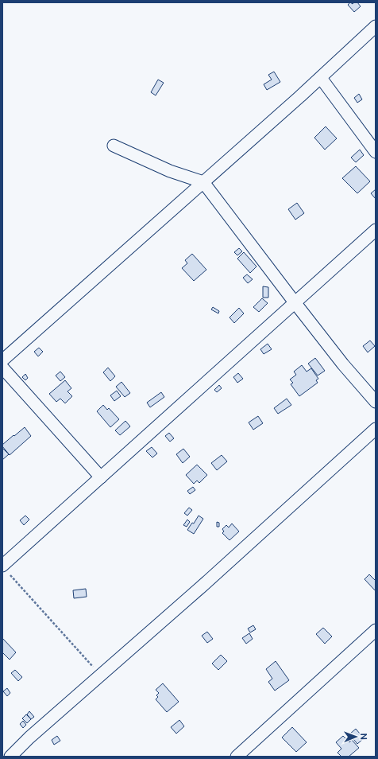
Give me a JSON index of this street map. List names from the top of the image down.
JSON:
{
  "north": "right"
}
